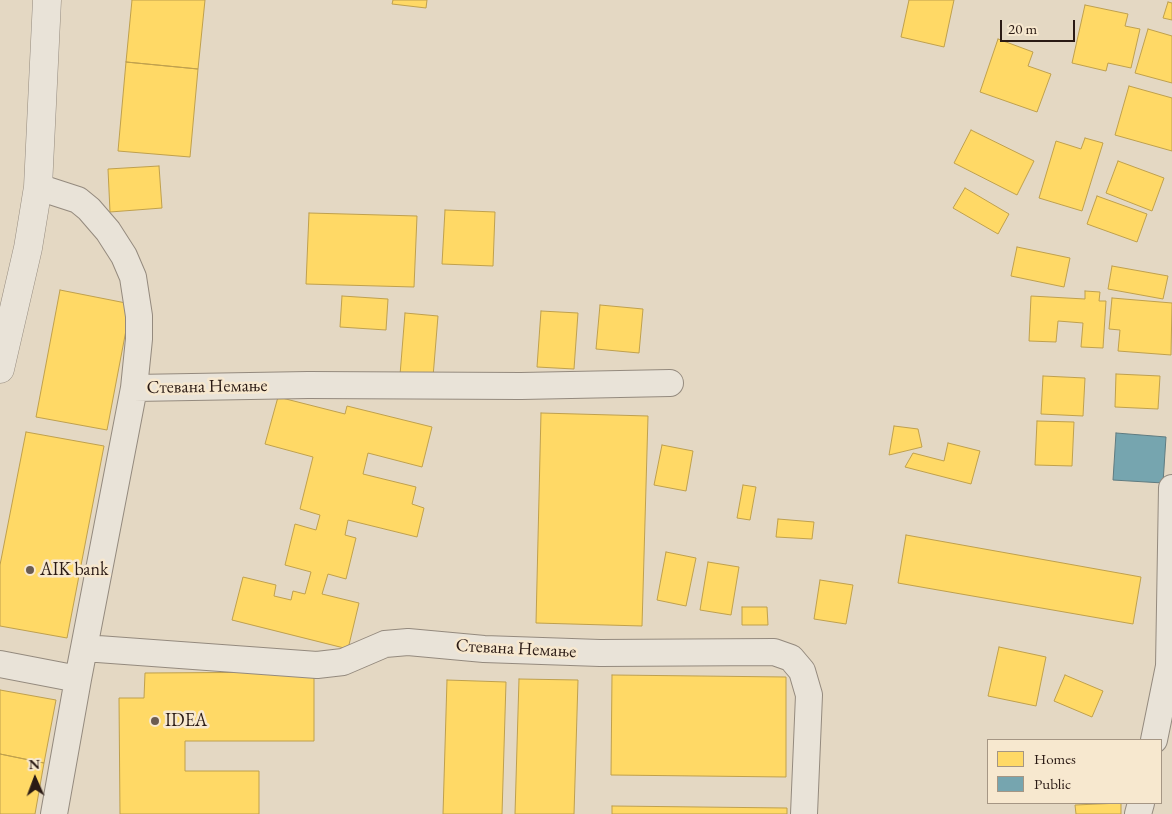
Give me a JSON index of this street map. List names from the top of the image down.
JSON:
{
  "streets": {
    "street": ["Стевана Немање"]
  },
  "places": ["AIK bank", "IDEA"],
  "legend": ["Homes", "Public"],
  "scale_bar": "20 m",
  "north": "top"
}
